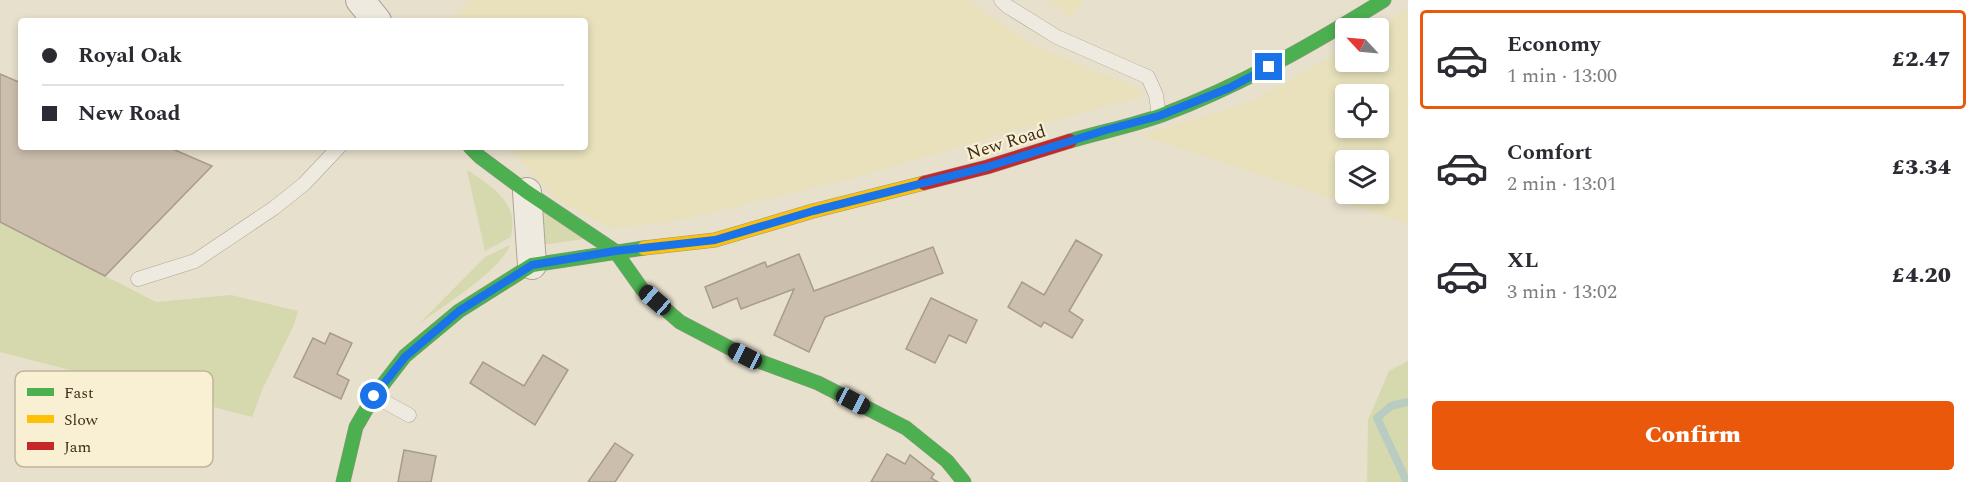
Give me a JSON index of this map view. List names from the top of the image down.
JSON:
{
  "streets": {
    "main road": ["New Road"]
  },
  "legend": ["Fast", "Slow", "Jam"],
  "north": "top left",
  "page": {
    "list": [
      {
        "name": "Economy",
        "note": "1 min · 13:00",
        "value": "£2.47"
      },
      {
        "name": "Comfort",
        "note": "2 min · 13:01",
        "value": "£3.34"
      },
      {
        "name": "XL",
        "note": "3 min · 13:02",
        "value": "£4.20"
      }
    ],
    "banner": ["Royal Oak", "New Road"],
    "buttons": "Confirm"
  }
}
